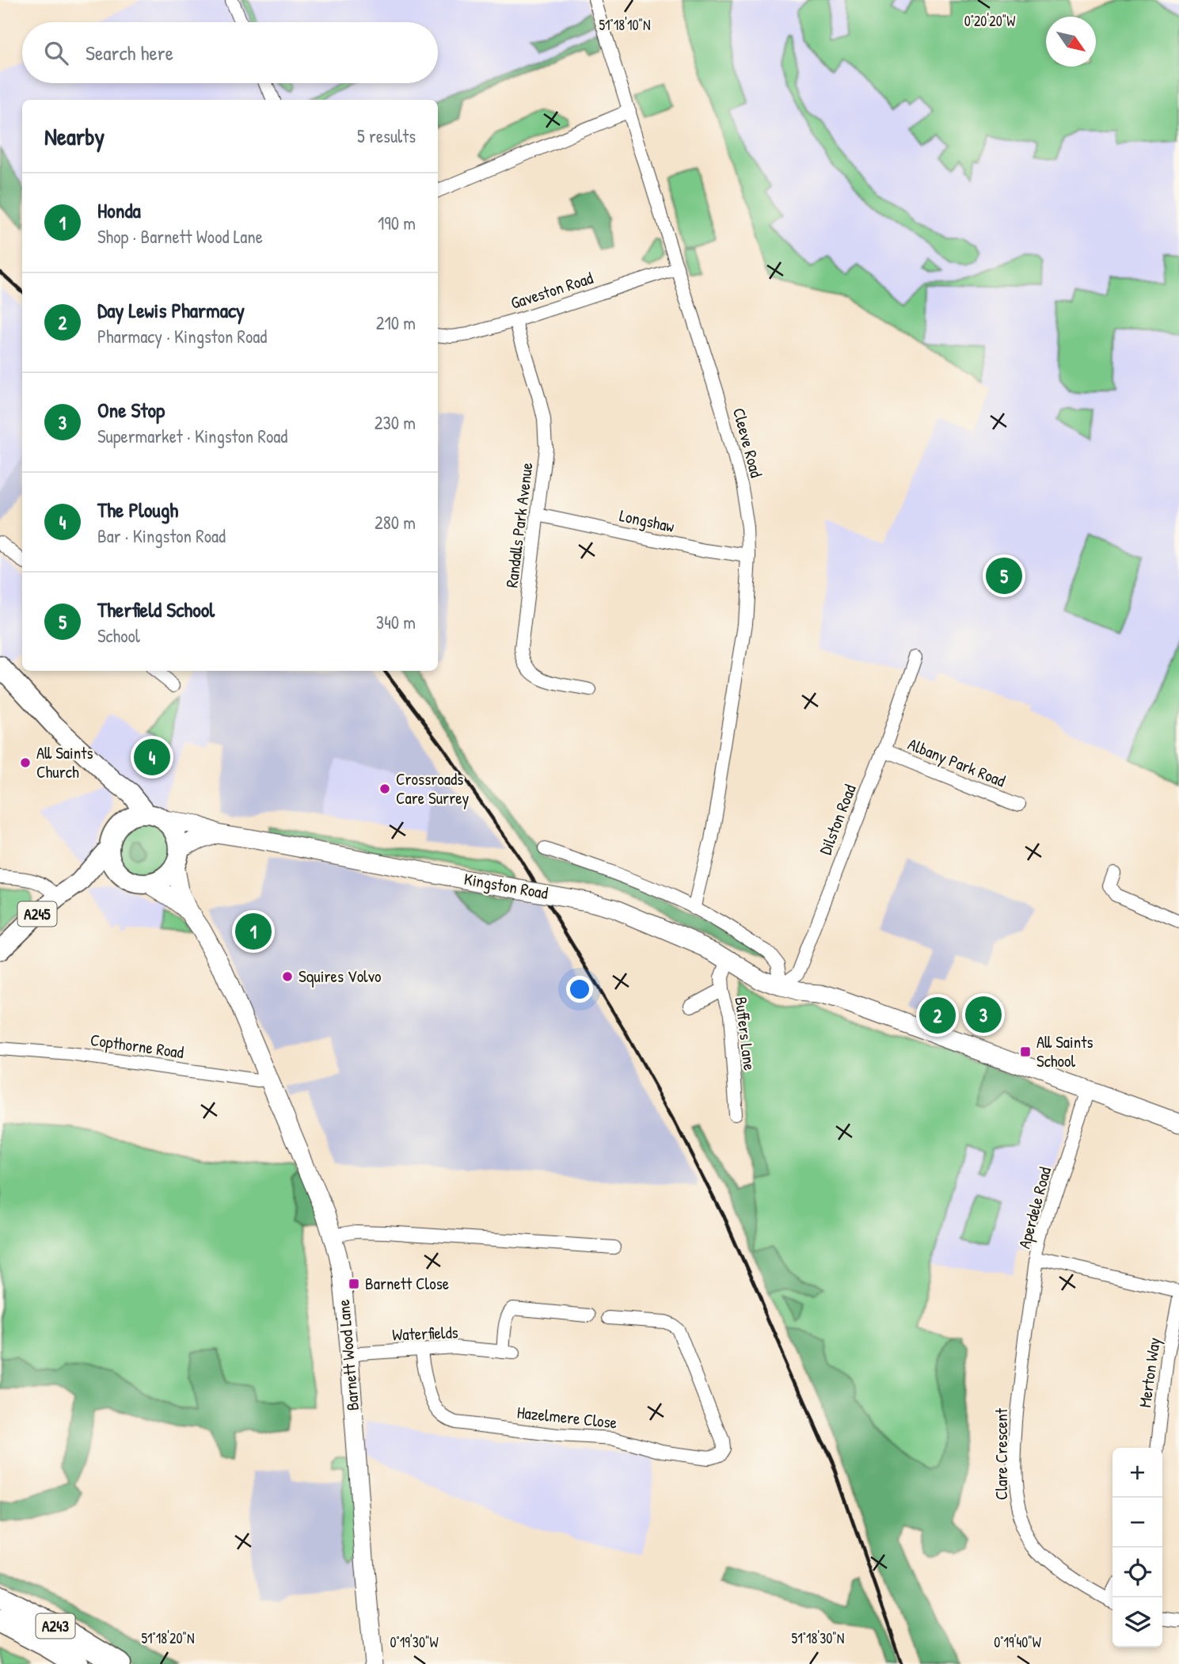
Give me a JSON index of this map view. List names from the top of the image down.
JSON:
{
  "streets": {
    "highway": ["A243"],
    "main road": ["Kingston Road", "A245", "Barnett Wood Lane"],
    "street": [
      "Gaveston Road",
      "Cleeve Road",
      "Longshaw",
      "Randalls Park Avenue",
      "Albany Park Road",
      "Dilston Road",
      "Buffers Lane",
      "Copthorne Road",
      "Aperdele Road",
      "Waterfields",
      "Merton Way",
      "Hazelmere Close",
      "Clare Crescent"
    ]
  },
  "crossings": [
    ["Gaveston Road", "Cleeve Road"],
    ["Gaveston Road", "Randalls Park Avenue"],
    ["Cleeve Road", "Longshaw"],
    ["Longshaw", "Randalls Park Avenue"],
    ["Albany Park Road", "Dilston Road"],
    ["Dilston Road", "Kingston Road"],
    ["Kingston Road", "A245"],
    ["Kingston Road", "Buffers Lane"],
    ["Kingston Road", "Aperdele Road"],
    ["Kingston Road", "Barnett Wood Lane"],
    ["A245", "Barnett Wood Lane"],
    ["Copthorne Road", "Barnett Wood Lane"],
    ["Aperdele Road", "Clare Crescent"],
    ["Waterfields", "Barnett Wood Lane"],
    ["Waterfields", "Hazelmere Close"]
  ],
  "places": {
    "other": ["All Saints Church", "Crossroads Care Surrey", "Squires Volvo"],
    "transit": ["All Saints School", "Barnett Close"]
  },
  "north": "bottom right",
  "page": {
    "search": "Search here",
    "heading": ["Nearby", "5 results"],
    "list": [
      {
        "mark": "1",
        "name": "Honda",
        "note": "Shop · Barnett Wood Lane",
        "value": "190 m"
      },
      {
        "mark": "2",
        "name": "Day Lewis Pharmacy",
        "note": "Pharmacy · Kingston Road",
        "value": "210 m"
      },
      {
        "mark": "3",
        "name": "One Stop",
        "note": "Supermarket · Kingston Road",
        "value": "230 m"
      },
      {
        "mark": "4",
        "name": "The Plough",
        "note": "Bar · Kingston Road",
        "value": "280 m"
      },
      {
        "mark": "5",
        "name": "Therfield School",
        "note": "School",
        "value": "340 m"
      }
    ],
    "pins": [
      "5",
      "4",
      "1",
      "3",
      "2"
    ],
    "map_buttons": ["+", "−"]
  },
  "coordinates": [
    "0°20'20\"W",
    "51°18'10\"N",
    "51°18'20\"N",
    "51°18'30\"N",
    "0°19'30\"W",
    "0°19'40\"W"
  ]
}
